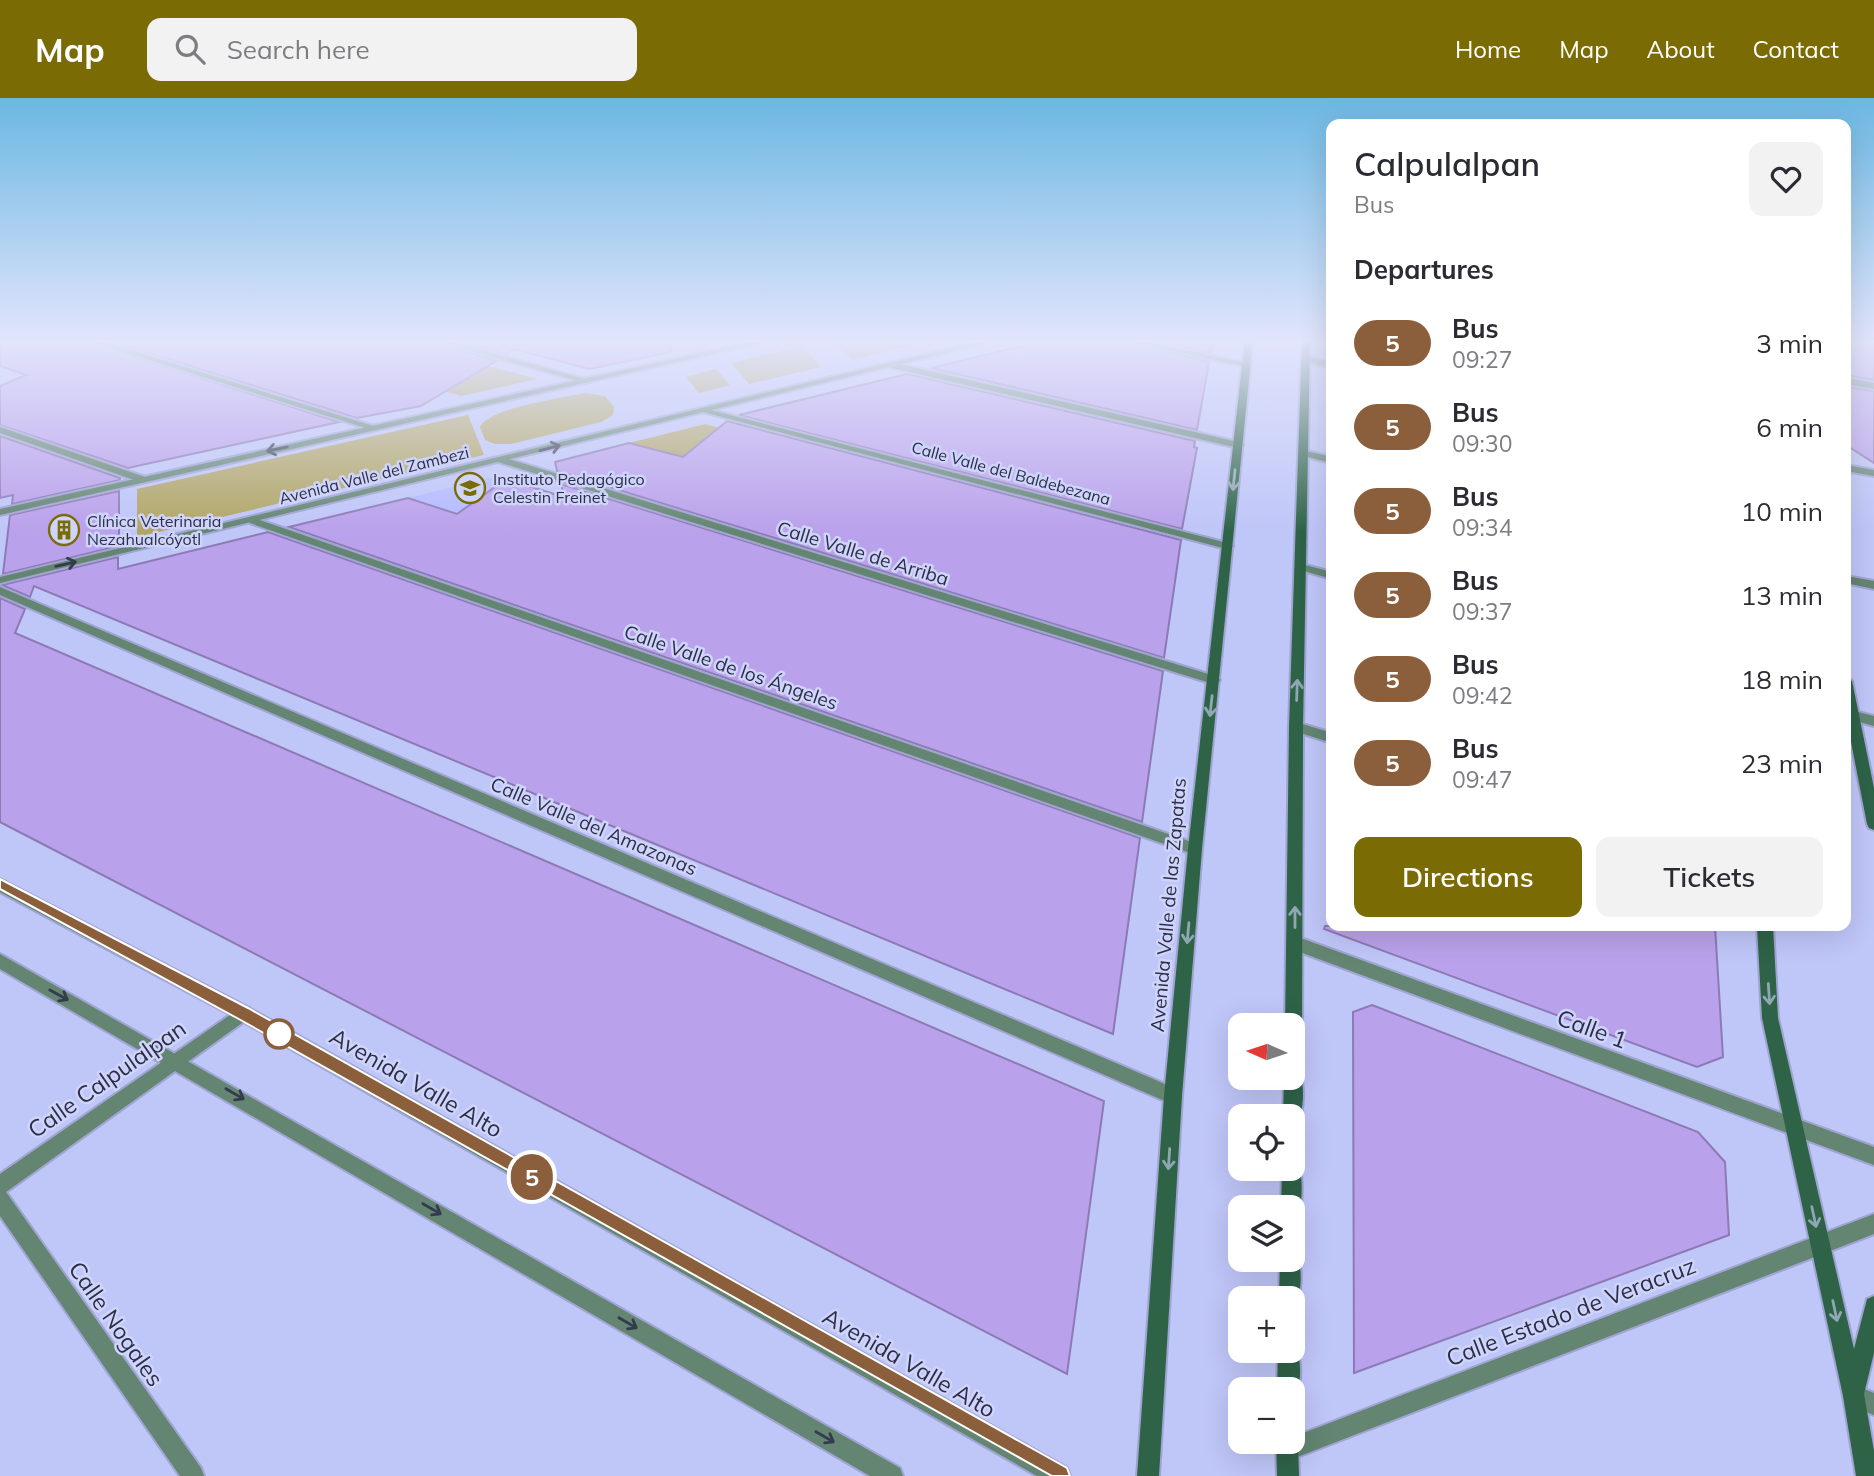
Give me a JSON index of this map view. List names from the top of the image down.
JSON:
{
  "streets": {
    "main road": ["Avenida Valle de las Zapatas"],
    "street": [
      "Calle Valle del Baldebezana",
      "Avenida Valle del Zambezi",
      "Calle Valle de Arriba",
      "Calle Valle de los Ángeles",
      "Calle Valle del Amazonas",
      "Calle 1",
      "Calle Calpulalpan",
      "Avenida Valle Alto",
      "Calle Estado de Veracruz",
      "Calle Nogales"
    ]
  },
  "crossings": [
    ["Calle Valle del Baldebezana", "Avenida Valle del Zambezi"],
    ["Calle Valle del Baldebezana", "Avenida Valle de las Zapatas"],
    ["Avenida Valle del Zambezi", "Calle Valle de Arriba"],
    ["Avenida Valle del Zambezi", "Calle Valle de los Ángeles"],
    ["Calle Valle de Arriba", "Avenida Valle de las Zapatas"],
    ["Calle Valle de los Ángeles", "Avenida Valle de las Zapatas"],
    ["Calle Valle del Amazonas", "Avenida Valle de las Zapatas"],
    ["Calle Calpulalpan", "Avenida Valle Alto"]
  ],
  "places": {
    "school or university": ["Instituto Pedagógico Celestin Freinet"],
    "building": ["Clínica Veterinaria Nezahualcóyotl"]
  },
  "lines": ["bus line 5"],
  "north": "left",
  "page": {
    "header": "Map",
    "search": "Search here",
    "nav": [
      "Home",
      "Map",
      "About",
      "Contact"
    ],
    "on_map": "5",
    "heading": [
      ["Calpulalpan", "Bus"],
      "Departures"
    ],
    "list": [
      {
        "mark": "5",
        "name": "Bus",
        "note": "09:27",
        "value": "3 min"
      },
      {
        "mark": "5",
        "name": "Bus",
        "note": "09:30",
        "value": "6 min"
      },
      {
        "mark": "5",
        "name": "Bus",
        "note": "09:34",
        "value": "10 min"
      },
      {
        "mark": "5",
        "name": "Bus",
        "note": "09:37",
        "value": "13 min"
      },
      {
        "mark": "5",
        "name": "Bus",
        "note": "09:42",
        "value": "18 min"
      },
      {
        "mark": "5",
        "name": "Bus",
        "note": "09:47",
        "value": "23 min"
      }
    ],
    "buttons": ["Directions", "Tickets"],
    "map_buttons": ["+", "−"]
  }
}
